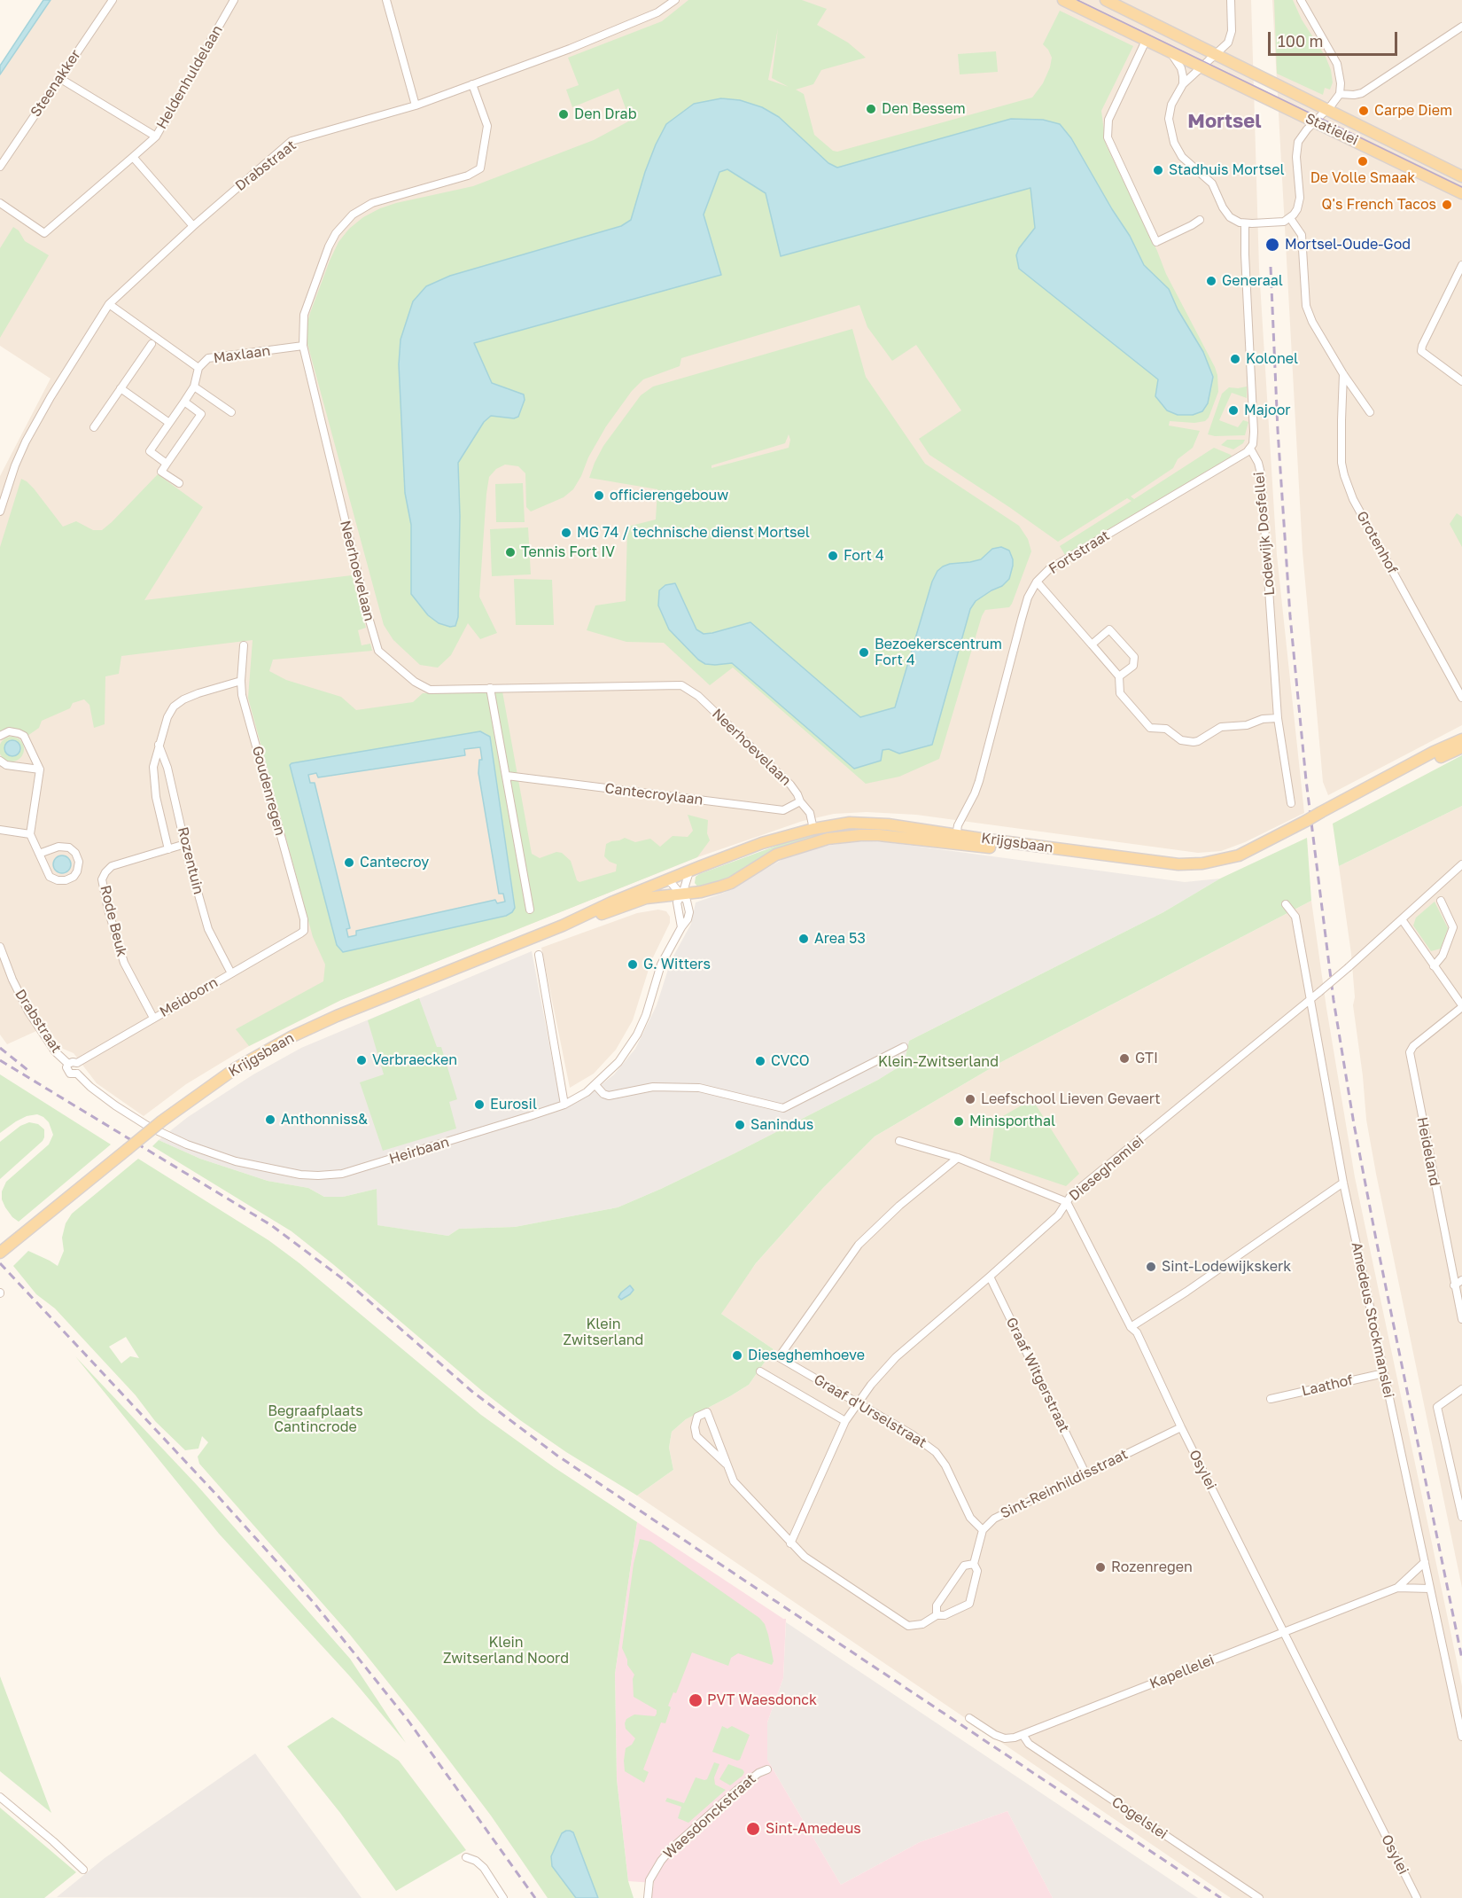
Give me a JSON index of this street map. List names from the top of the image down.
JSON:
{
  "streets": {
    "main road": ["Statielei", "Krijgsbaan"],
    "street": [
      "Heldenhuldelaan",
      "Steenakker",
      "Drabstraat",
      "Maxlaan",
      "Lodewijk Dosfellei",
      "Grotenhof",
      "Fortstraat",
      "Neerhoevelaan",
      "Goudenregen",
      "Cantecroylaan",
      "Rozentuin",
      "Rode Beuk",
      "Meidoorn",
      "Heirbaan",
      "Heideland",
      "Dieseghemlei",
      "Amedeus Stockmanslei",
      "Graaf Witgerstraat",
      "Laathof",
      "Graaf d'Urselstraat",
      "Osylei",
      "Sint-Reinhildisstraat",
      "Kapellelei",
      "Waesdonckstraat",
      "Cogelslei"
    ]
  },
  "crossings": [
    ["Drabstraat", "Maxlaan"],
    ["Drabstraat", "Neerhoevelaan"],
    ["Drabstraat", "Meidoorn"],
    ["Drabstraat", "Heirbaan"],
    ["Maxlaan", "Neerhoevelaan"],
    ["Lodewijk Dosfellei", "Fortstraat"],
    ["Fortstraat", "Krijgsbaan"],
    ["Neerhoevelaan", "Cantecroylaan"],
    ["Neerhoevelaan", "Krijgsbaan"],
    ["Goudenregen", "Rozentuin"],
    ["Goudenregen", "Meidoorn"],
    ["Krijgsbaan", "Heirbaan"],
    ["Rozentuin", "Rode Beuk"],
    ["Rozentuin", "Meidoorn"],
    ["Rode Beuk", "Meidoorn"],
    ["Meidoorn", "Heirbaan"],
    ["Dieseghemlei", "Amedeus Stockmanslei"],
    ["Dieseghemlei", "Graaf Witgerstraat"],
    ["Dieseghemlei", "Graaf d'Urselstraat"],
    ["Dieseghemlei", "Osylei"],
    ["Amedeus Stockmanslei", "Laathof"],
    ["Amedeus Stockmanslei", "Kapellelei"],
    ["Graaf Witgerstraat", "Sint-Reinhildisstraat"],
    ["Graaf d'Urselstraat", "Sint-Reinhildisstraat"],
    ["Osylei", "Sint-Reinhildisstraat"],
    ["Osylei", "Kapellelei"],
    ["Kapellelei", "Cogelslei"]
  ],
  "districts": ["Mortsel"],
  "parks": [
    "Klein-Zwitserland",
    "Klein Zwitserland",
    "Begraafplaats Cantincrode",
    "Klein Zwitserland Noord"
  ],
  "places": [
    "Den Bessem",
    "Carpe Diem",
    "Den Drab",
    "De Volle Smaak",
    "Stadhuis Mortsel",
    "Q's French Tacos",
    "Mortsel-Oude-God",
    "Generaal",
    "Kolonel",
    "Majoor",
    "officierengebouw",
    "MG 74 / technische dienst Mortsel",
    "Tennis Fort IV",
    "Fort 4",
    "Bezoekerscentrum Fort 4",
    "Cantecroy",
    "Area 53",
    "G. Witters",
    "GTI",
    "Verbraecken",
    "CVCO",
    "Leefschool Lieven Gevaert",
    "Eurosil",
    "Anthonniss&",
    "Minisporthal",
    "Sanindus",
    "Sint-Lodewijkskerk",
    "Dieseghemhoeve",
    "Rozenregen",
    "PVT Waesdonck",
    "Sint-Amedeus"
  ],
  "scale_bar": "100 m"
}
